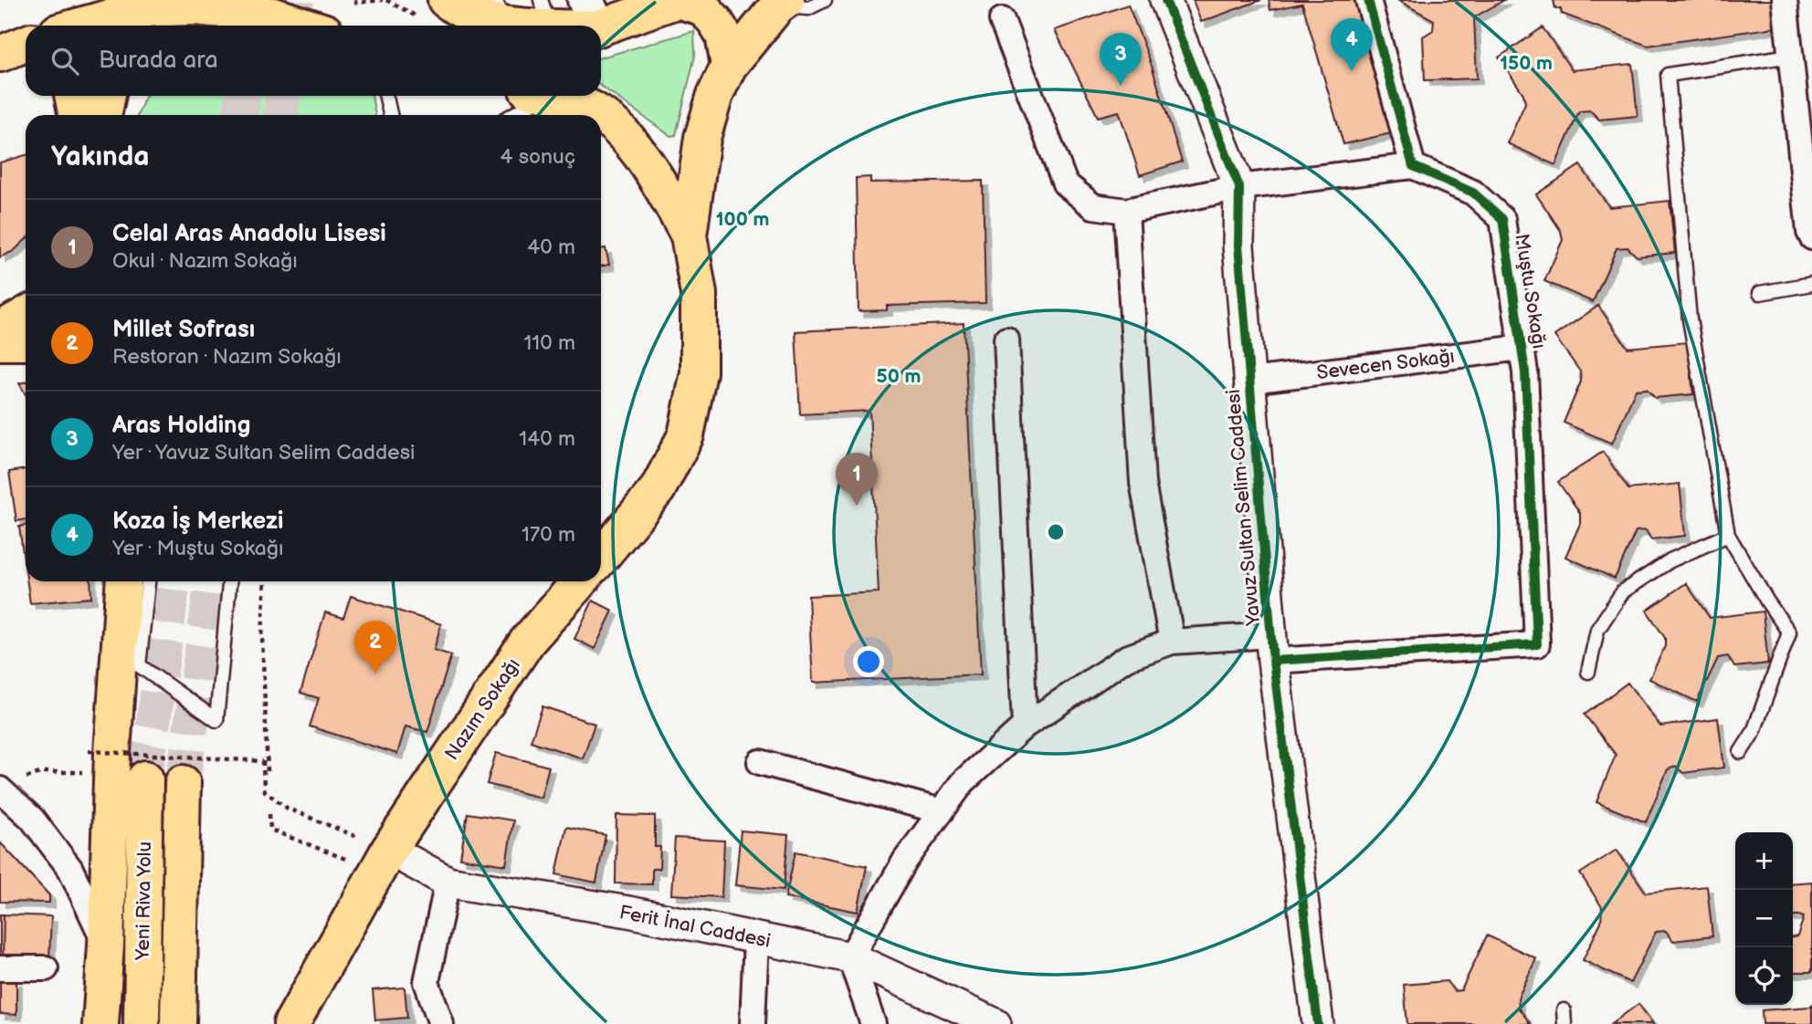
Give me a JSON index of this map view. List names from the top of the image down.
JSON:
{
  "streets": {
    "main road": ["Nazım Sokağı", "Yeni Riva Yolu"],
    "street": [
      "Muştu Sokağı",
      "Sevecen Sokağı",
      "Yavuz Sultan Selim Caddesi",
      "Ferit İnal Caddesi"
    ]
  },
  "crossings": [
    ["Muştu Sokağı", "Sevecen Sokağı"],
    ["Muştu Sokağı", "Yavuz Sultan Selim Caddesi"],
    ["Sevecen Sokağı", "Yavuz Sultan Selim Caddesi"],
    ["Nazım Sokağı", "Ferit İnal Caddesi"]
  ],
  "page": {
    "pins": [
      "4",
      "3",
      "1",
      "2"
    ],
    "search": "Burada ara",
    "heading": ["Yakında", "4 sonuç"],
    "list": [
      {
        "mark": "1",
        "name": "Celal Aras Anadolu Lisesi",
        "note": "Okul · Nazım Sokağı",
        "value": "40 m"
      },
      {
        "mark": "2",
        "name": "Millet Sofrası",
        "note": "Restoran · Nazım Sokağı",
        "value": "110 m"
      },
      {
        "mark": "3",
        "name": "Aras Holding",
        "note": "Yer · Yavuz Sultan Selim Caddesi",
        "value": "140 m"
      },
      {
        "mark": "4",
        "name": "Koza İş Merkezi",
        "note": "Yer · Muştu Sokağı",
        "value": "170 m"
      }
    ],
    "map_buttons": ["+", "−"]
  },
  "rings": ["150 m", "100 m", "50 m"]
}
